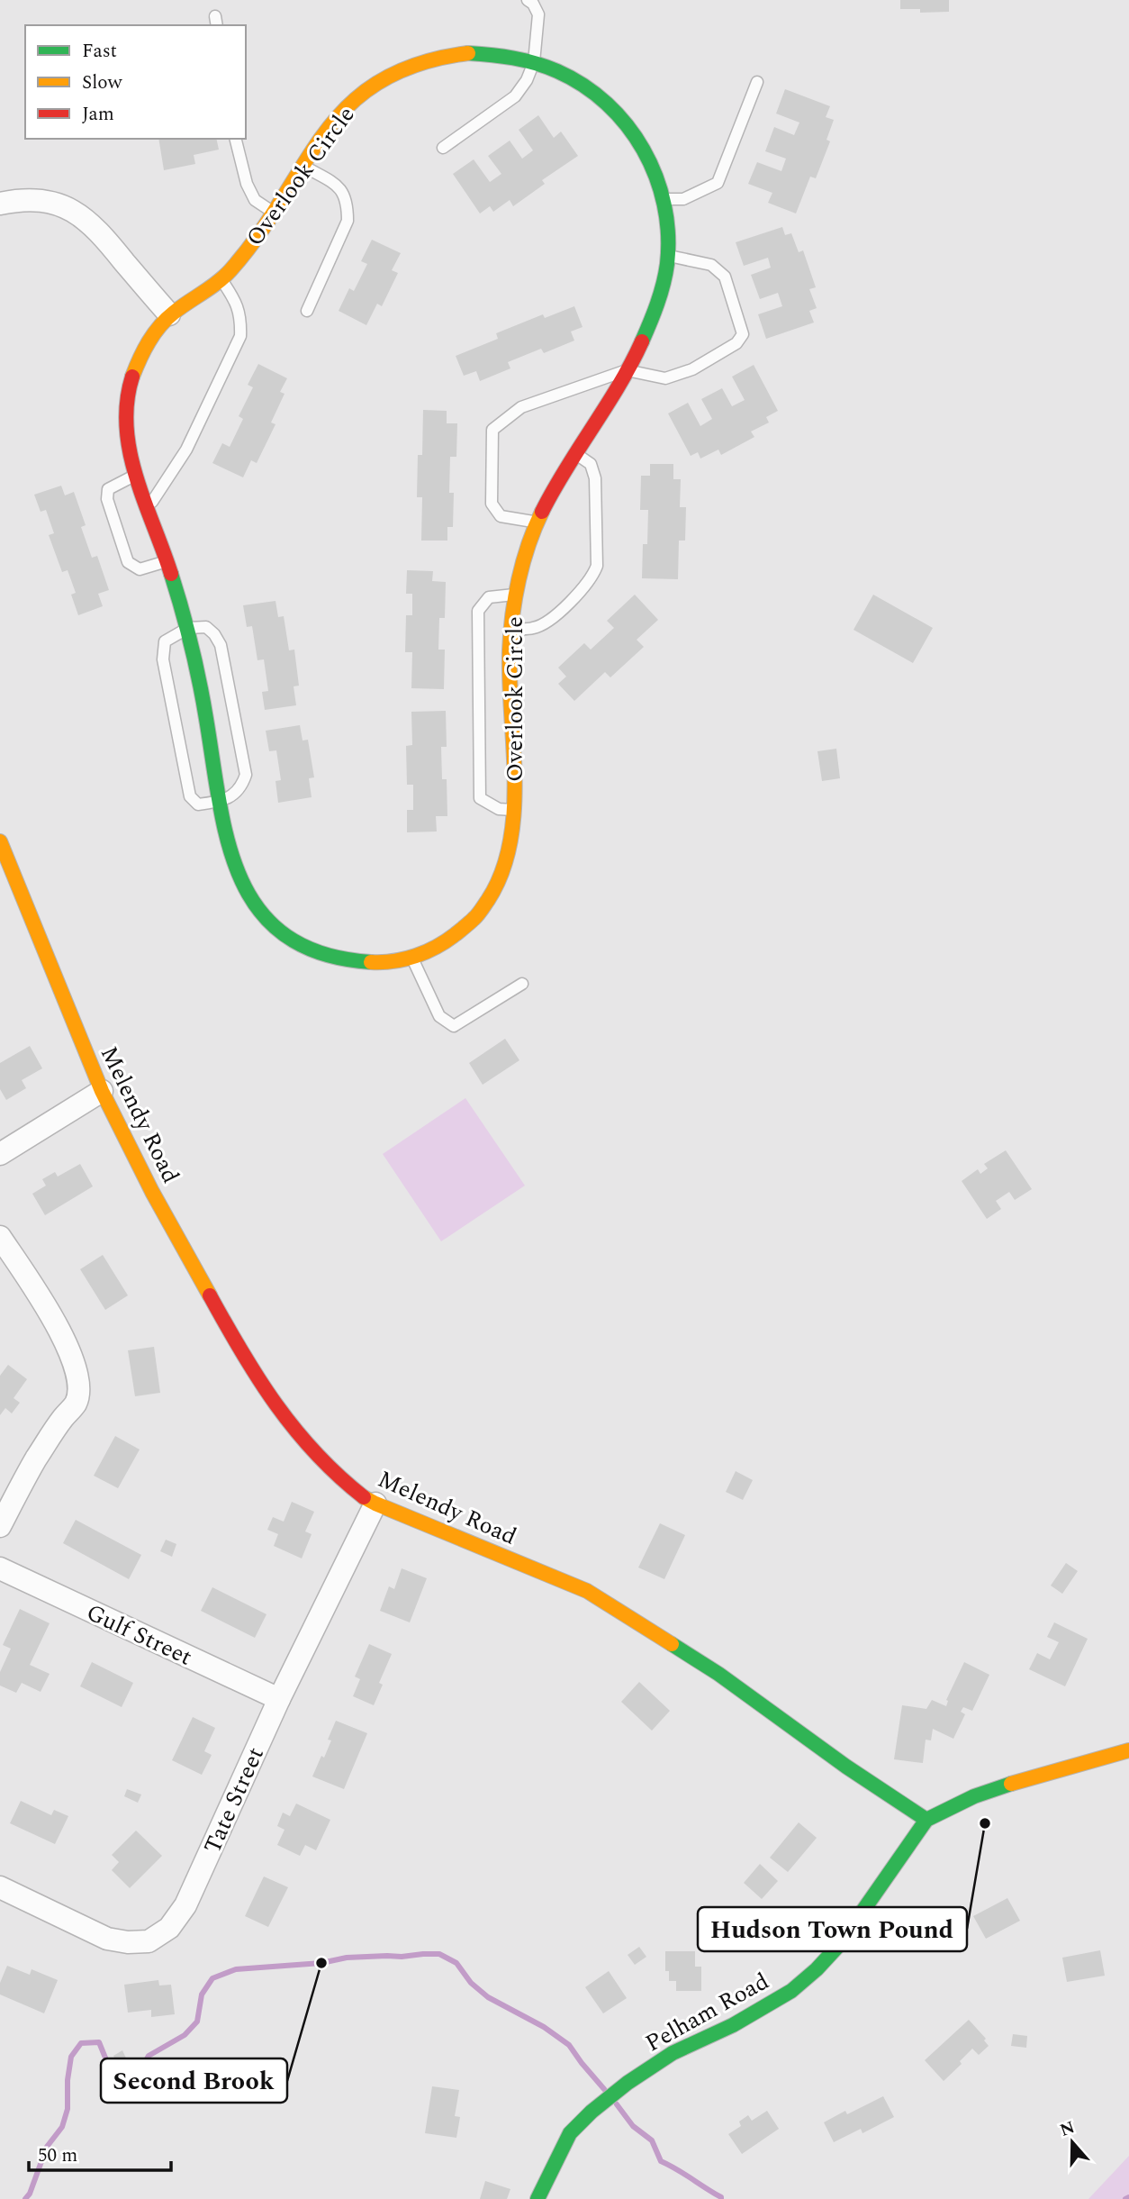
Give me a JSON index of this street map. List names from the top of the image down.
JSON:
{
  "streets": {
    "street": [
      "Overlook Circle",
      "Melendy Road",
      "Gulf Street",
      "Tate Street",
      "Pelham Road"
    ]
  },
  "crossings": [
    ["Melendy Road", "Tate Street"],
    ["Melendy Road", "Pelham Road"],
    ["Gulf Street", "Tate Street"]
  ],
  "places": ["Hudson Town Pound", "Second Brook"],
  "legend": ["Fast", "Slow", "Jam"],
  "scale_bar": "50 m",
  "north": "top"
}
